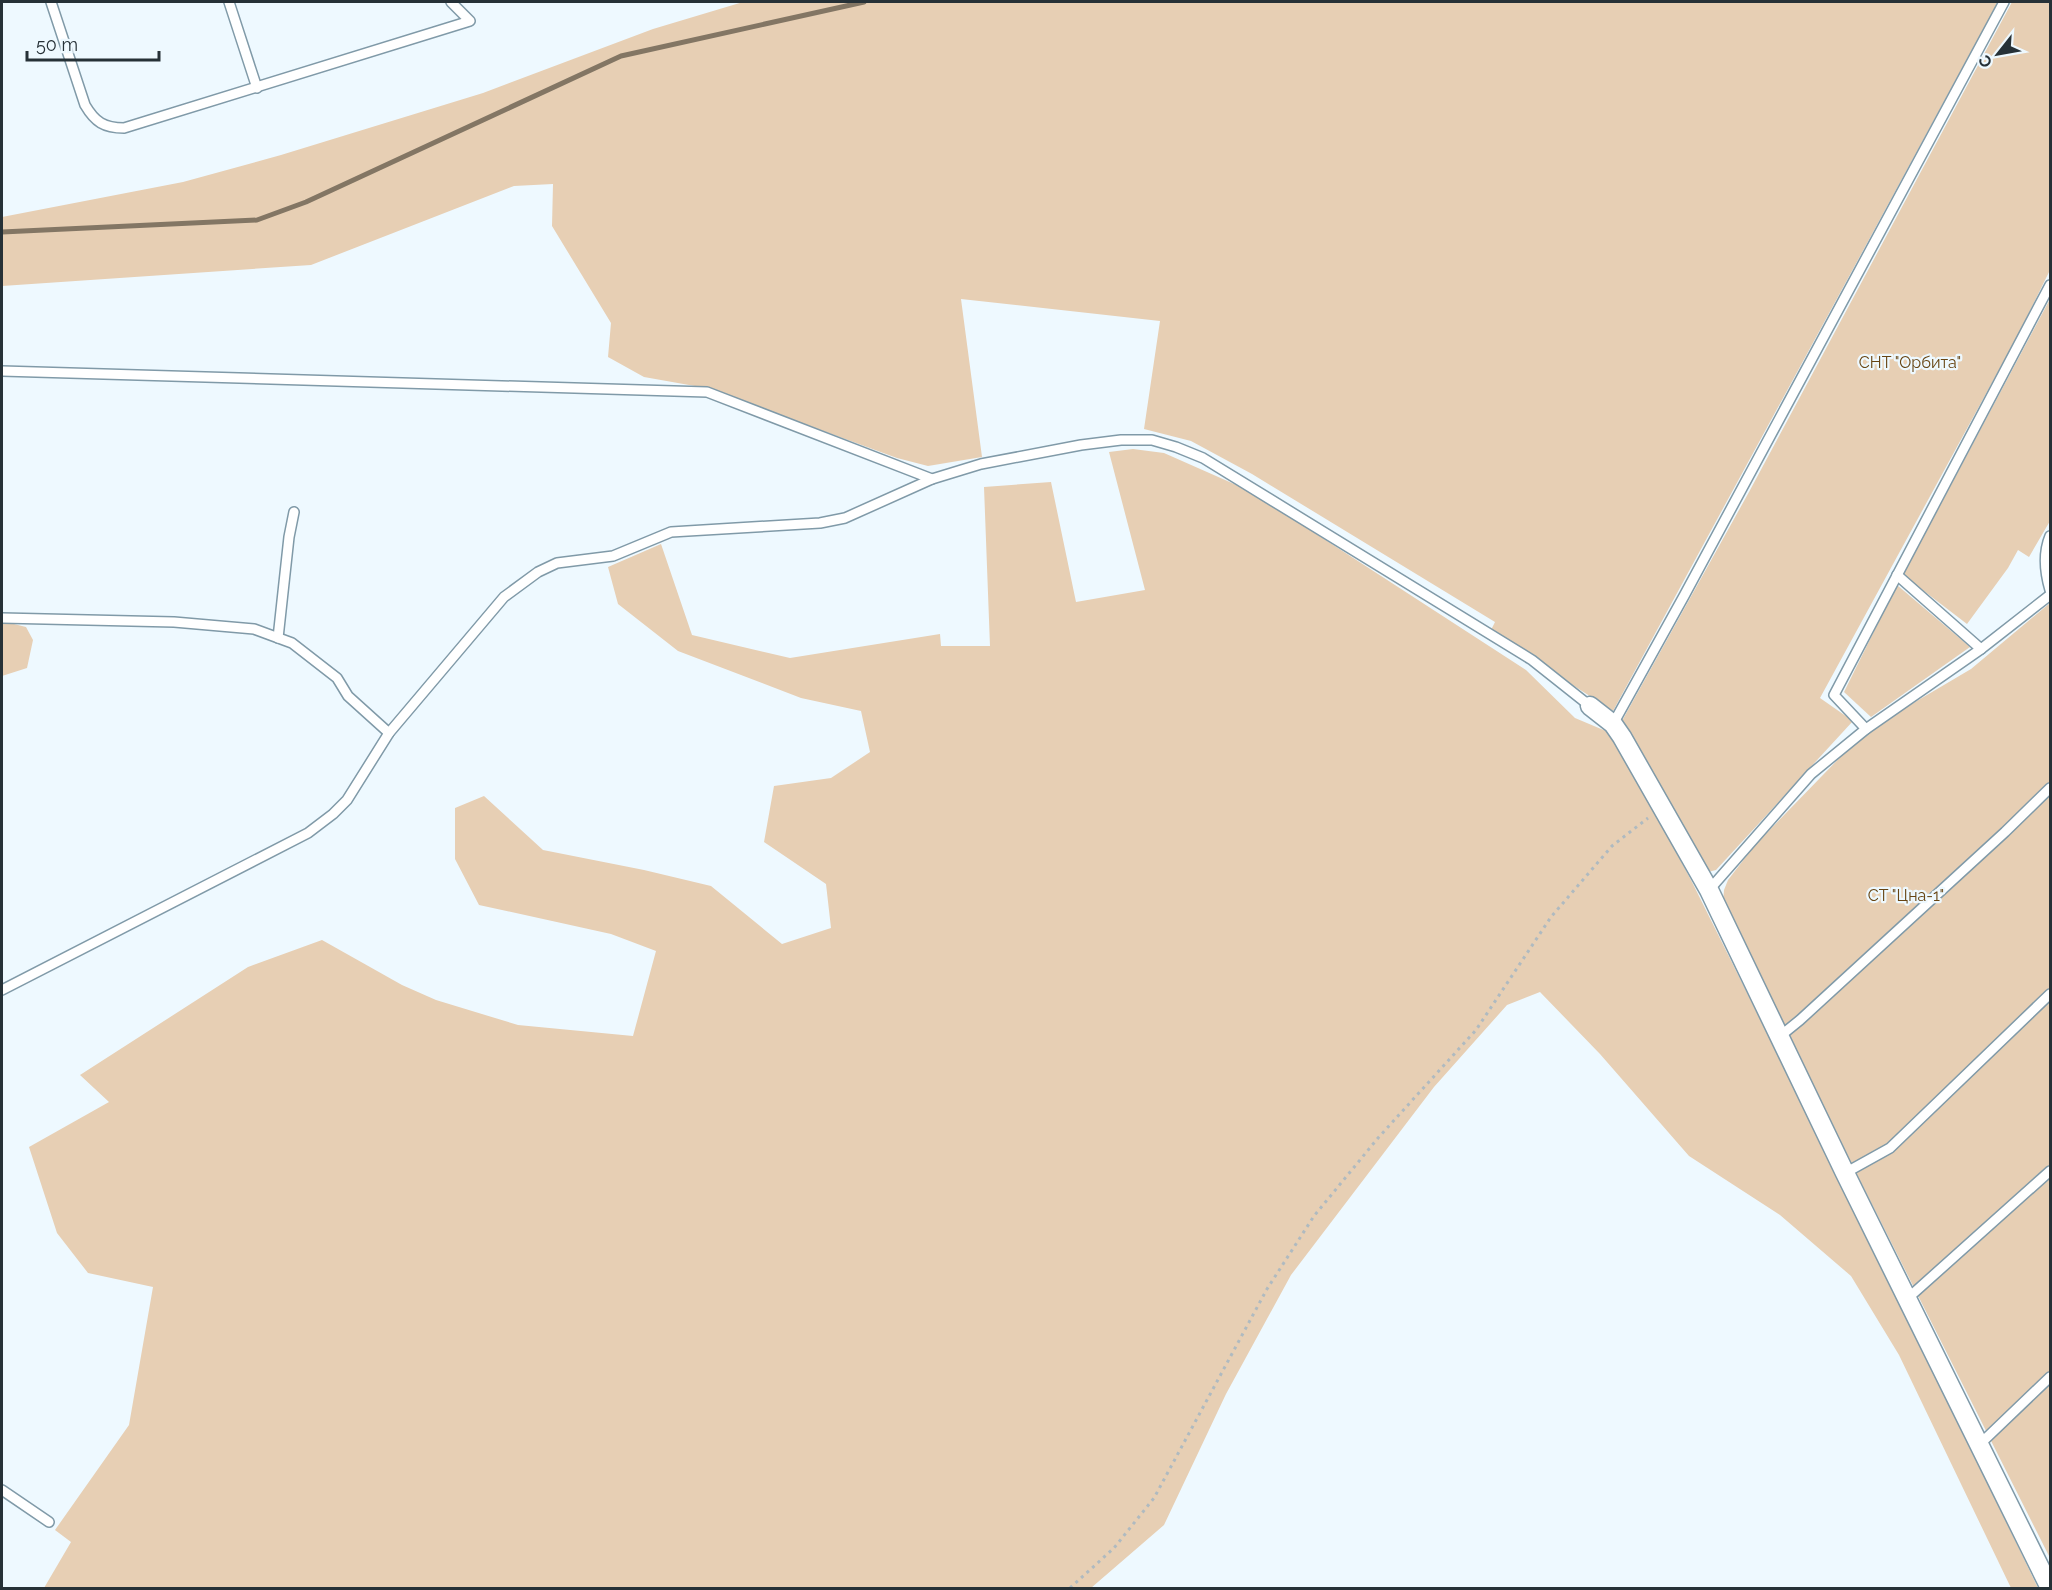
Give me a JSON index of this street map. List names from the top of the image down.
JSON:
{
  "parks": ["CНТ \"Орбита\"", "СТ \"Цна-1\""],
  "scale_bar": "50 m",
  "north": "bottom left"
}
